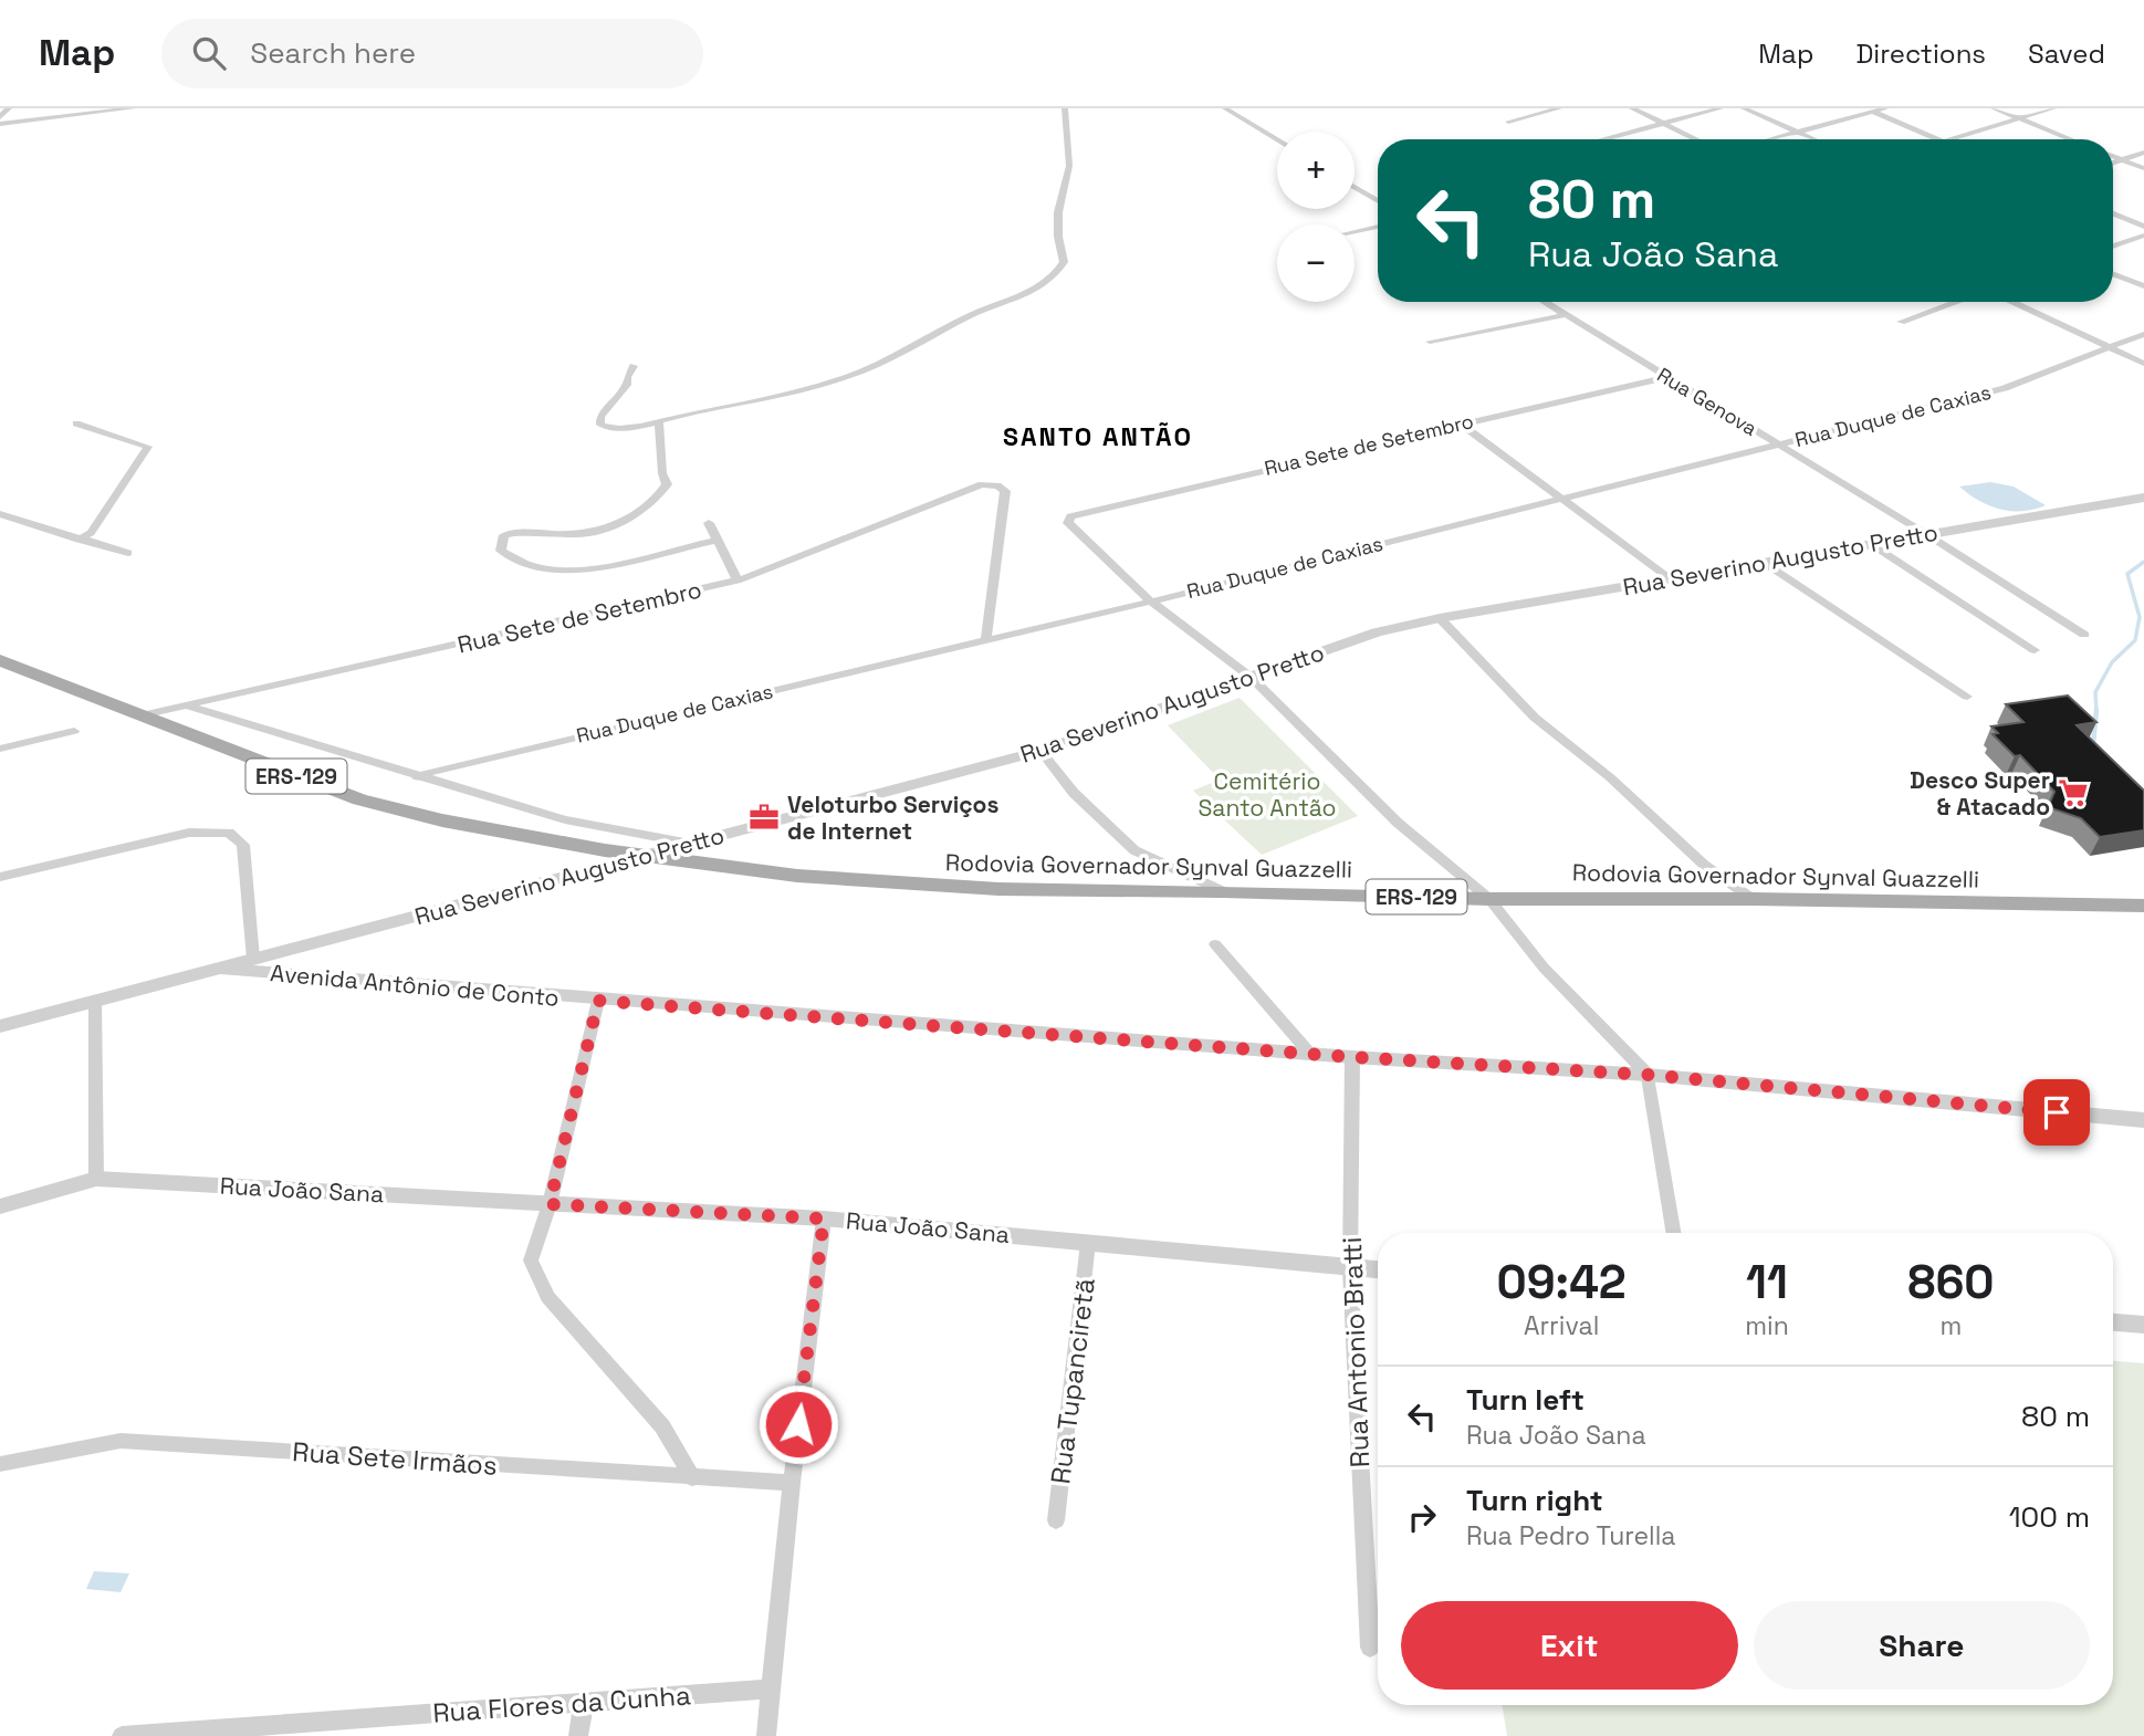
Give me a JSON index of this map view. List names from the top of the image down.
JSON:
{
  "streets": {
    "main road": ["ERS-129", "Rodovia Governador Synval Guazzelli"],
    "street": [
      "Rua Genova",
      "Rua Duque de Caxias",
      "Rua Sete de Setembro",
      "Rua Severino Augusto Pretto",
      "Avenida Antônio de Conto",
      "Rua João Sana",
      "Rua Antonio Bratti",
      "Rua Tupanciretã",
      "Rua Sete Irmãos",
      "Rua Flores da Cunha"
    ]
  },
  "crossings": [
    ["Rua Genova", "Rua Duque de Caxias"],
    ["Rua Genova", "Rua Sete de Setembro"],
    ["Rua Genova", "Rua Severino Augusto Pretto"],
    ["Rua Duque de Caxias", "Rua Sete de Setembro"],
    ["Rua Sete de Setembro", "Rodovia Governador Synval Guazzelli"],
    ["Rua Severino Augusto Pretto", "Rodovia Governador Synval Guazzelli"],
    ["Rua Severino Augusto Pretto", "Avenida Antônio de Conto"],
    ["Avenida Antônio de Conto", "Rua Antonio Bratti"],
    ["Rua João Sana", "Rua Antonio Bratti"],
    ["Rua João Sana", "Rua Tupanciretã"]
  ],
  "districts": ["SANTO ANTÃO"],
  "parks": ["Cemitério Santo Antão"],
  "places": {
    "supermarket": ["Desco Super & Atacado"],
    "office": ["Veloturbo Serviços de Internet"]
  },
  "page": {
    "header": "Map",
    "search": "Search here",
    "nav": ["Map", "Directions", "Saved"],
    "map_buttons": ["+", "−"],
    "turn": ["80 m", "Rua João Sana"],
    "eta": [
      "09:42",
      "Arrival",
      "11",
      "min",
      "860",
      "m"
    ],
    "list": [
      {
        "name": "Turn left",
        "note": "Rua João Sana",
        "value": "80 m"
      },
      {
        "name": "Turn right",
        "note": "Rua Pedro Turella",
        "value": "100 m"
      }
    ],
    "buttons": ["Exit", "Share"]
  }
}
